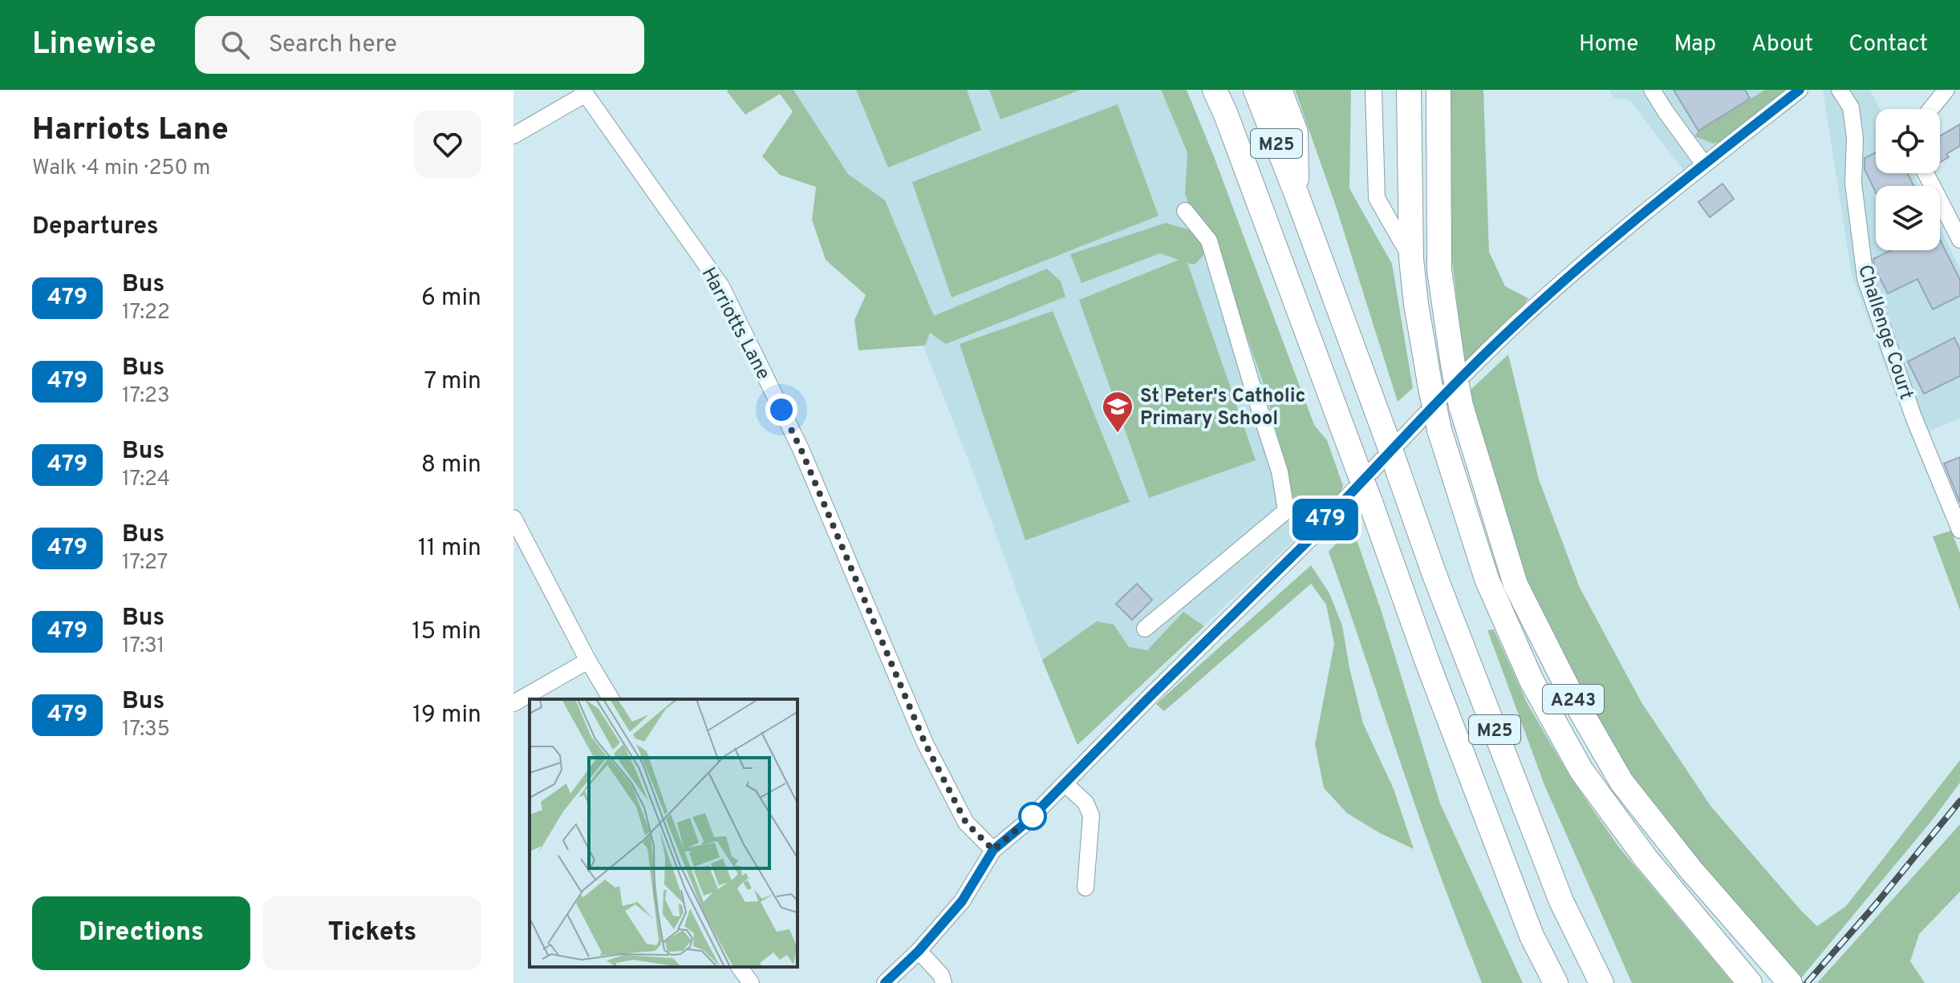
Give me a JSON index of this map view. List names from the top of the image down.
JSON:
{
  "streets": {
    "highway": ["M25", "A243"],
    "street": ["Harriotts Lane", "Challenge Court"]
  },
  "places": {
    "school or university": ["St Peter's Catholic Primary School"]
  },
  "lines": ["bus line 479"],
  "page": {
    "header": "Linewise",
    "search": "Search here",
    "nav": [
      "Home",
      "Map",
      "About",
      "Contact"
    ],
    "heading": [
      ["Harriots Lane", "Walk · 4 min · 250 m"],
      "Departures"
    ],
    "on_map": "479",
    "list": [
      {
        "mark": "479",
        "name": "Bus",
        "note": "17:22",
        "value": "6 min"
      },
      {
        "mark": "479",
        "name": "Bus",
        "note": "17:23",
        "value": "7 min"
      },
      {
        "mark": "479",
        "name": "Bus",
        "note": "17:24",
        "value": "8 min"
      },
      {
        "mark": "479",
        "name": "Bus",
        "note": "17:27",
        "value": "11 min"
      },
      {
        "mark": "479",
        "name": "Bus",
        "note": "17:31",
        "value": "15 min"
      },
      {
        "mark": "479",
        "name": "Bus",
        "note": "17:35",
        "value": "19 min"
      }
    ],
    "buttons": ["Directions", "Tickets"]
  }
}
